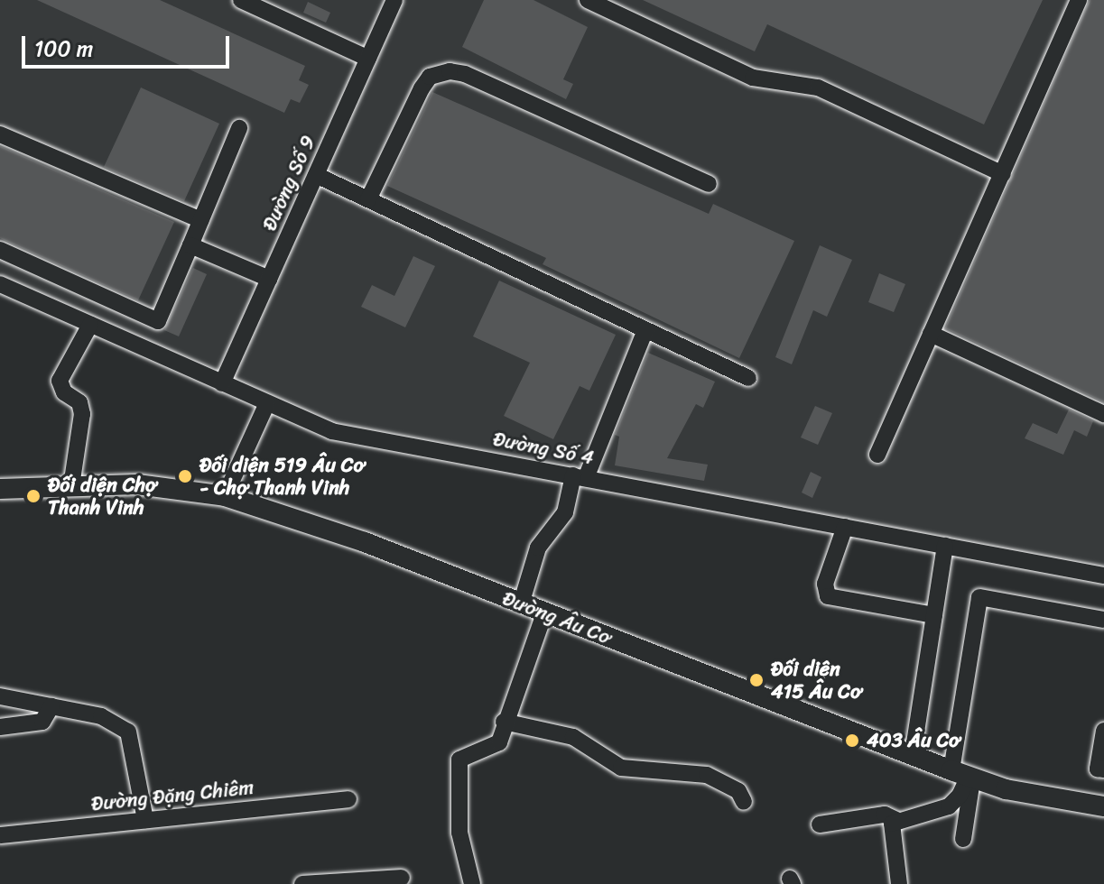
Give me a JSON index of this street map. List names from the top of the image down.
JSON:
{
  "streets": {
    "main road": ["Đường Âu Cơ"],
    "street": ["Đường Số 9", "Đường Số 4", "Đường Đặng Chiêm"]
  },
  "crossings": [
    ["Đường Số 9", "Đường Số 4"]
  ],
  "places": [
    "Đối diện 519 Âu Cơ - Chợ Thanh Vinh",
    "Đối diện Chợ Thanh Vinh",
    "Đối diện 415 Âu Cơ",
    "403 Âu Cơ"
  ],
  "scale_bar": "100 m"
}
